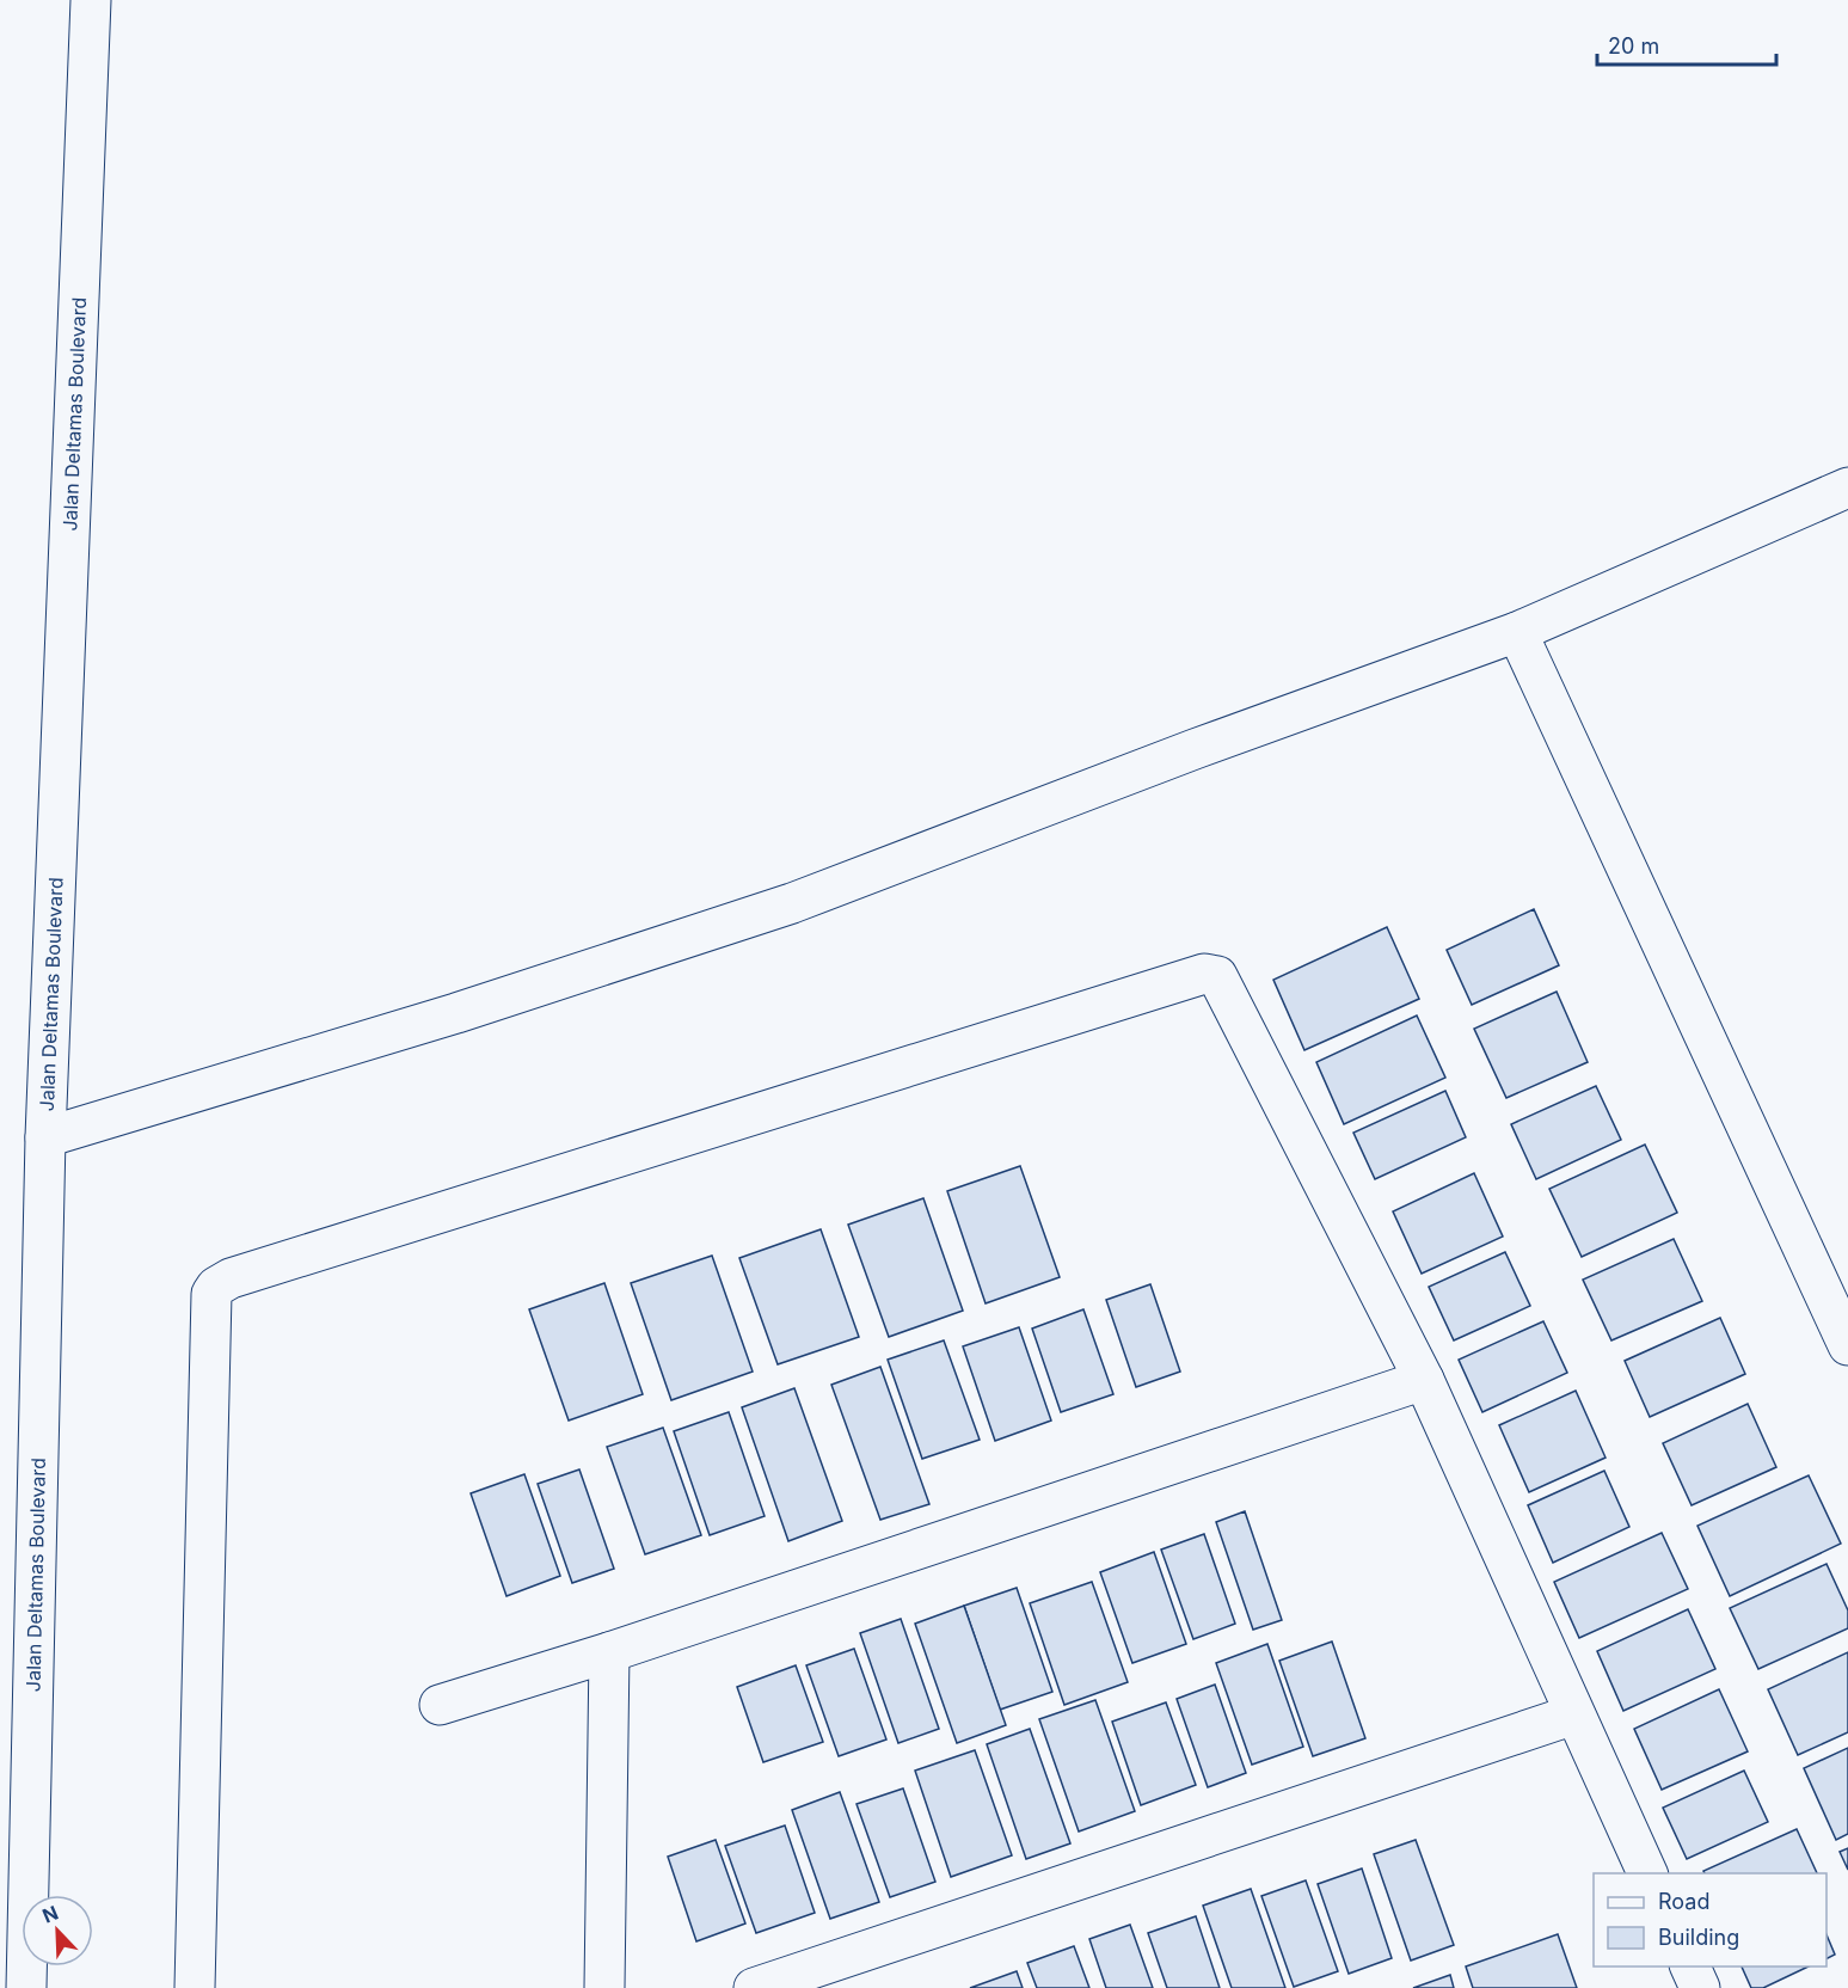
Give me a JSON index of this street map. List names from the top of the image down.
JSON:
{
  "streets": {
    "street": ["Jalan Deltamas Boulevard"]
  },
  "legend": ["Road", "Building"],
  "scale_bar": "20 m",
  "north": "top left"
}
